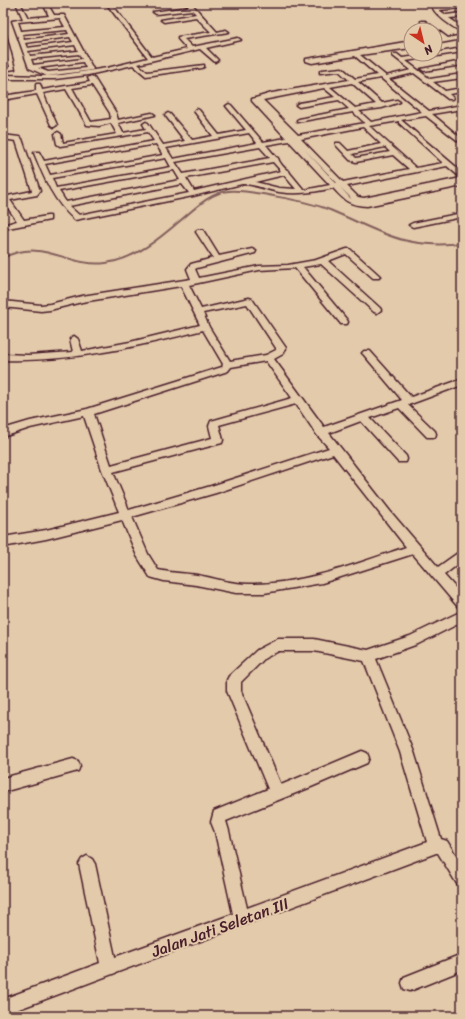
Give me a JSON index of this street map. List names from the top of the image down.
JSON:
{
  "streets": {
    "street": ["Jalan Jati Seletan III"]
  },
  "north": "bottom right"
}
